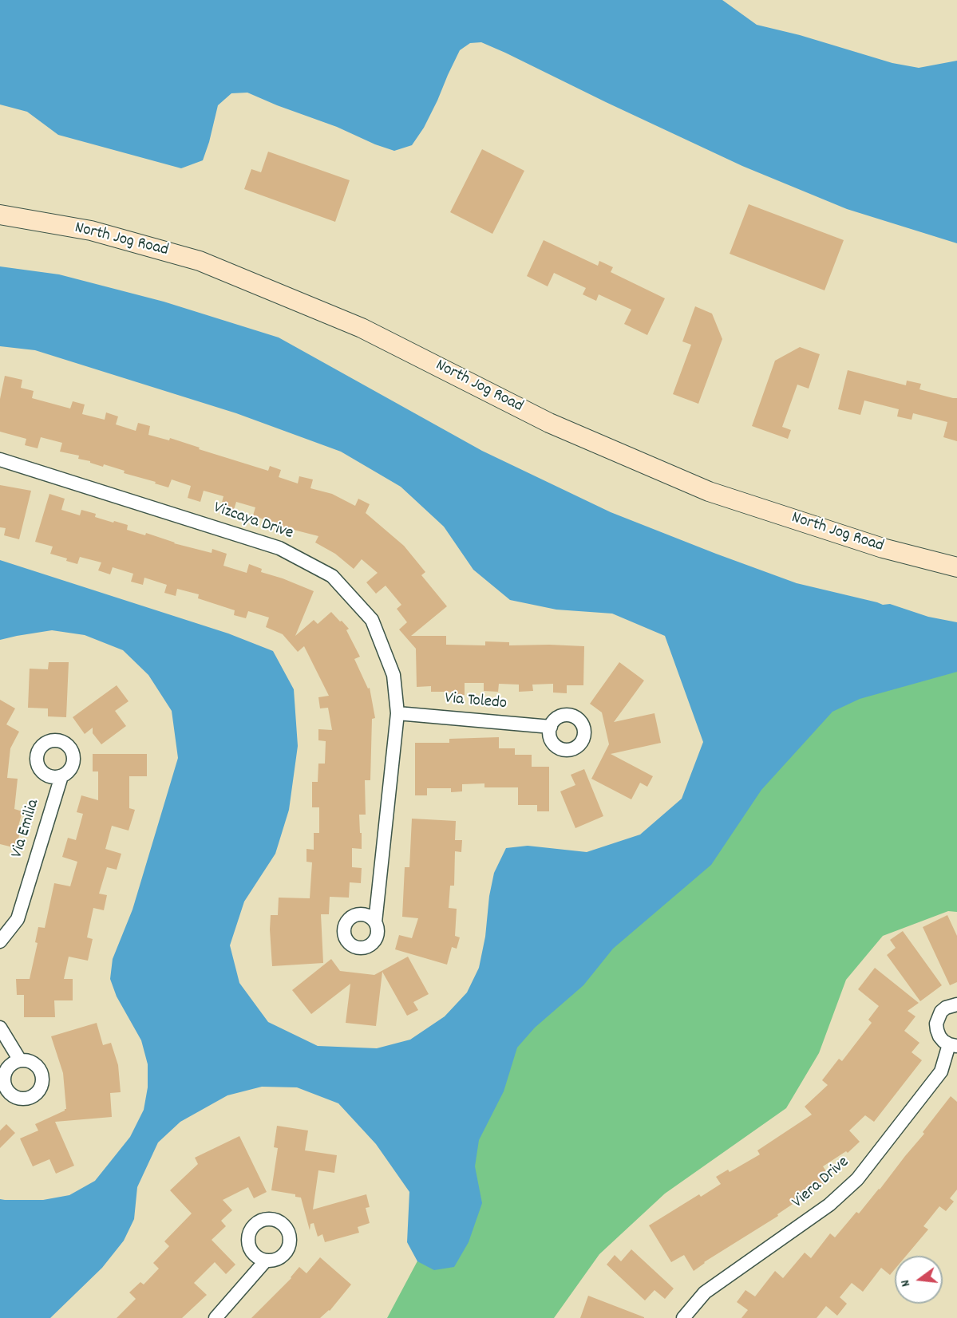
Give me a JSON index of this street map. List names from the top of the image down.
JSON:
{
  "streets": {
    "street": [
      "North Jog Road",
      "Vizcaya Drive",
      "Via Toledo",
      "Via Emilia",
      "Viera Drive"
    ]
  },
  "crossings": [
    ["Vizcaya Drive", "Via Toledo"]
  ],
  "north": "left"
}
